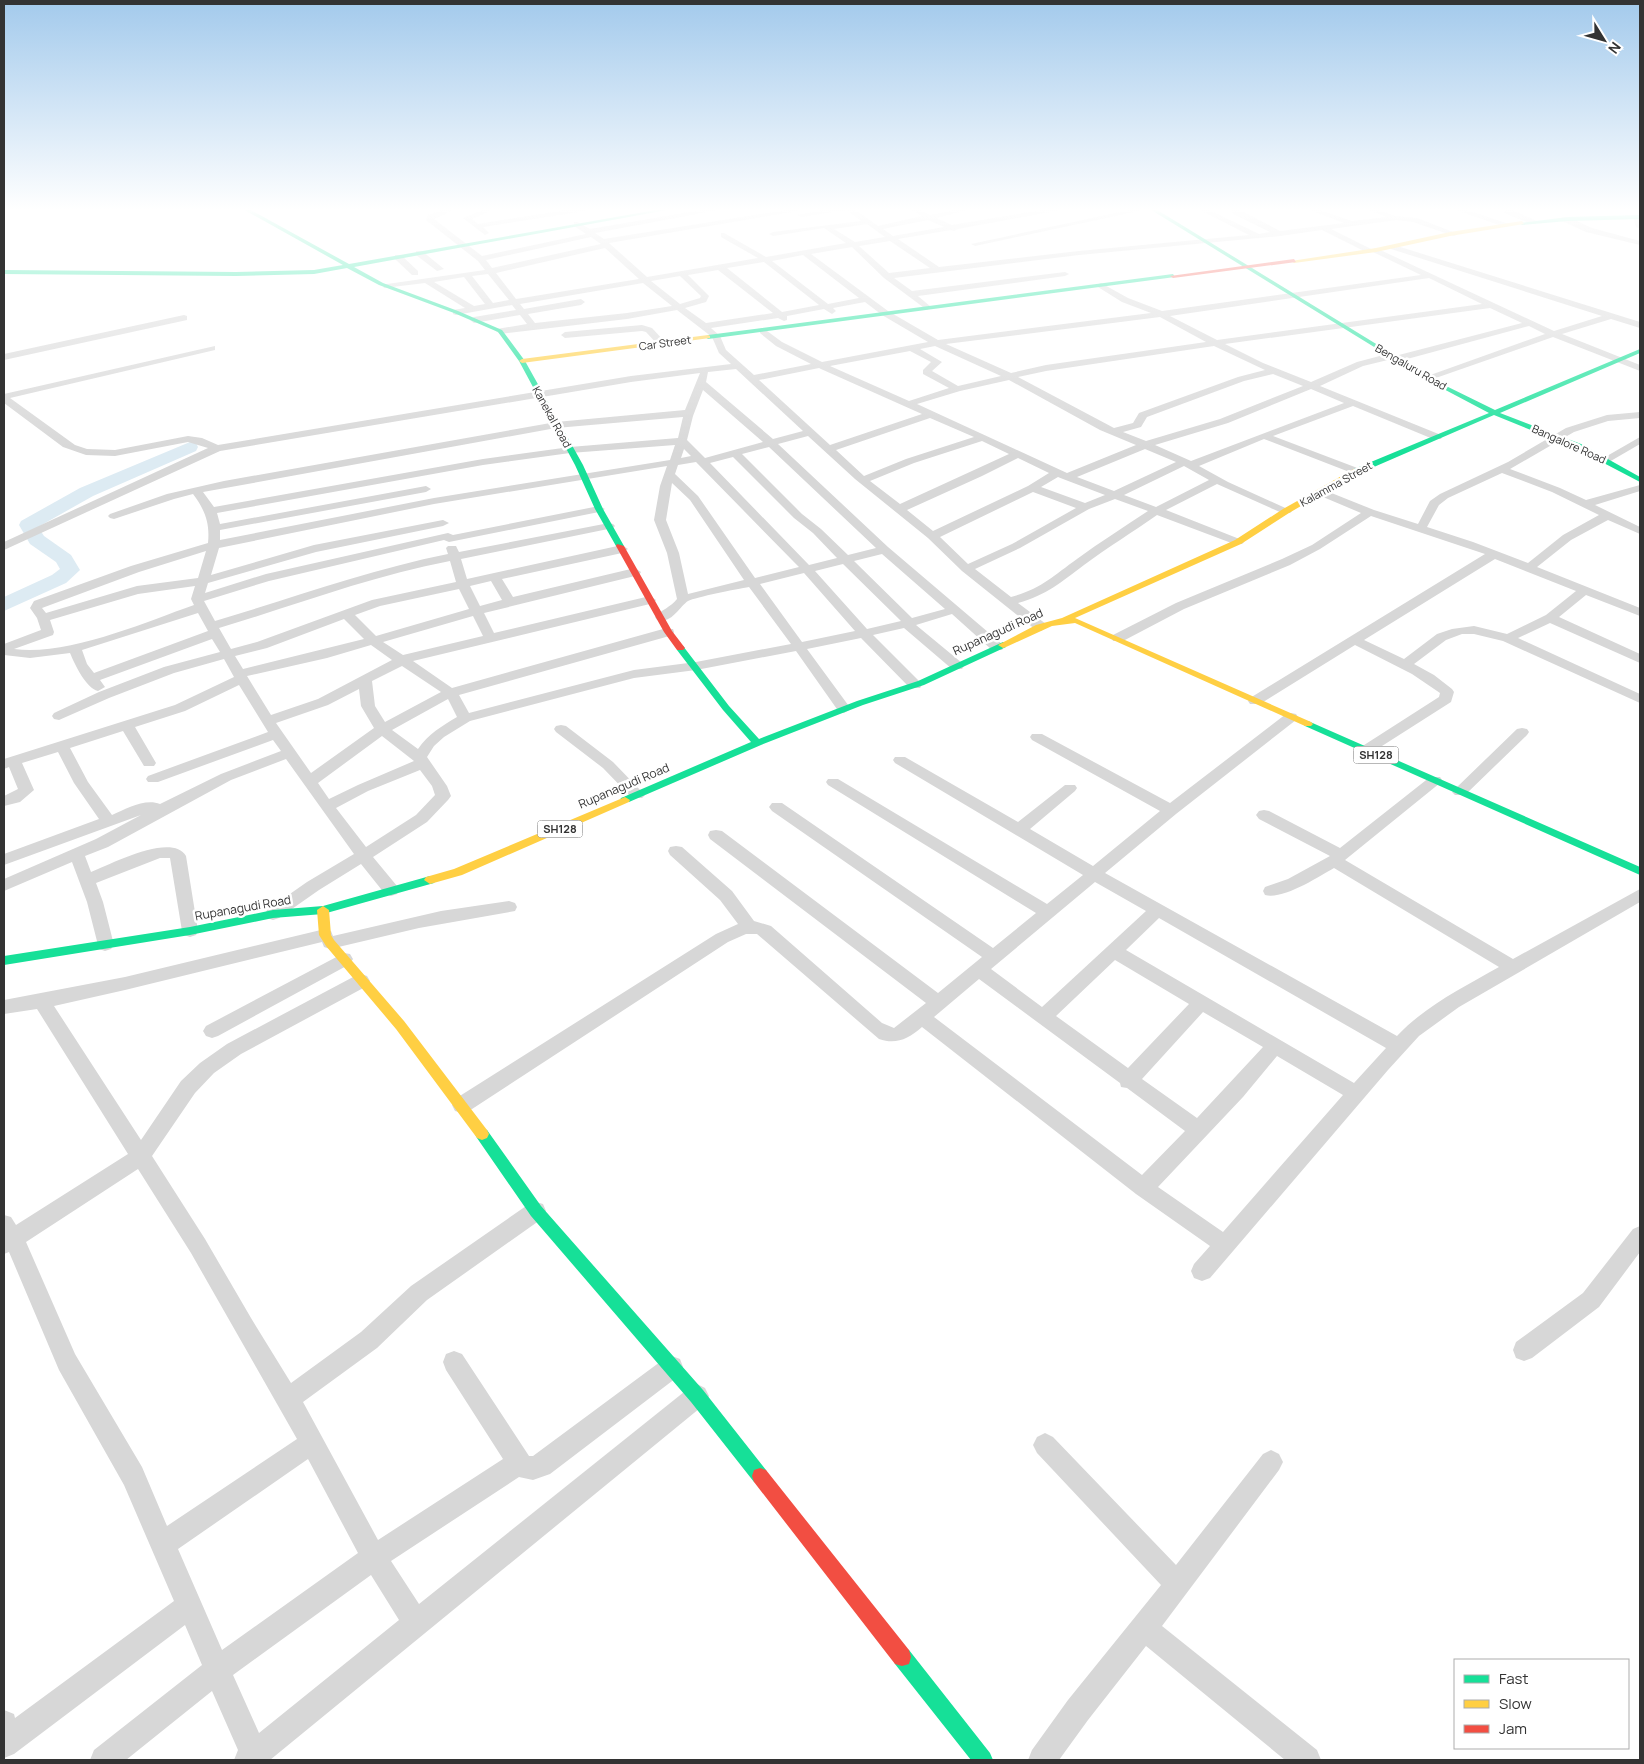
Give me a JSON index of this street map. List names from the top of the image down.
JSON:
{
  "streets": {
    "street": [
      "Car Street",
      "Bengaluru Road",
      "Kanekal Road",
      "Bangalore Road",
      "Kalamma Street",
      "Rupanagudi Road",
      "SH128"
    ]
  },
  "crossings": [
    ["Car Street", "Kanekal Road"],
    ["Bengaluru Road", "Bangalore Road"],
    ["Bengaluru Road", "Kalamma Street"],
    ["Kanekal Road", "Rupanagudi Road"],
    ["Bangalore Road", "Kalamma Street"],
    ["Kalamma Street", "Rupanagudi Road"],
    ["Kalamma Street", "SH128"],
    ["Rupanagudi Road", "SH128"]
  ],
  "legend": ["Fast", "Slow", "Jam"],
  "north": "bottom right"
}
